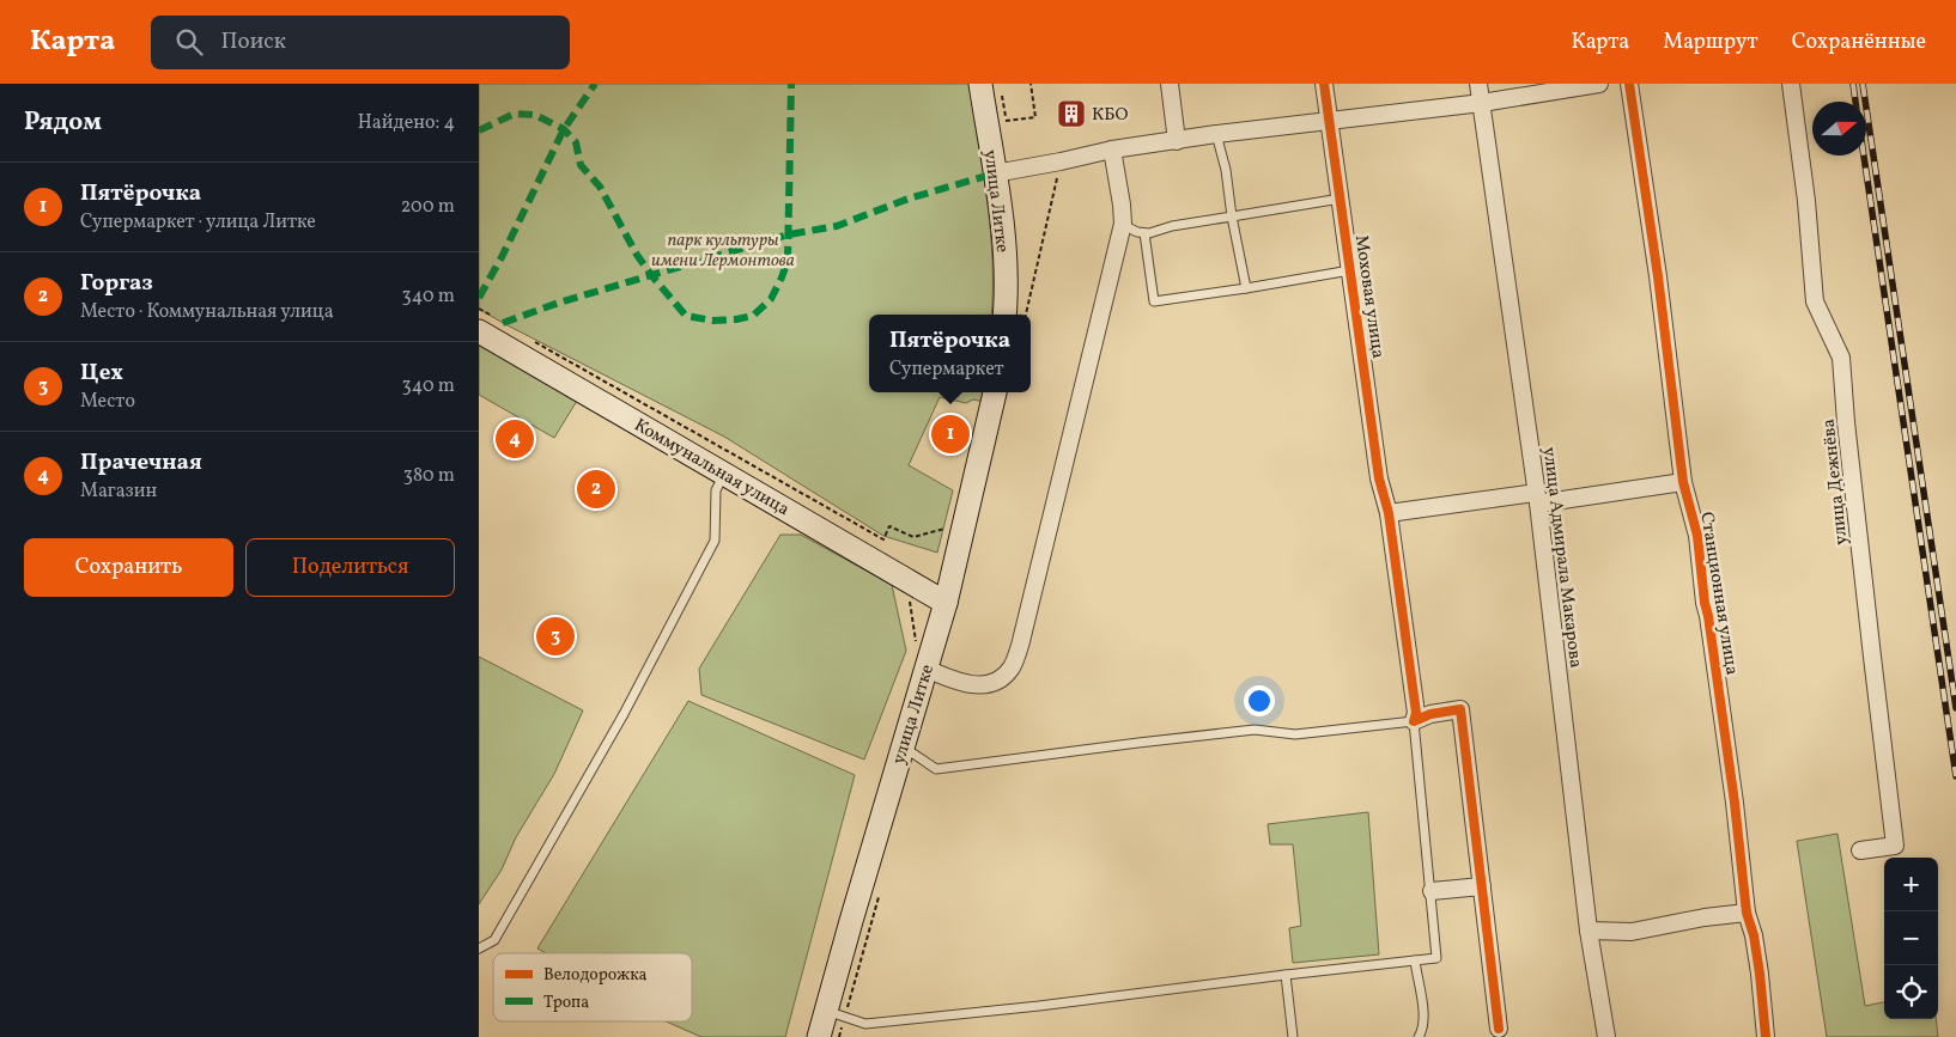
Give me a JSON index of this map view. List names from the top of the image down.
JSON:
{
  "streets": {
    "main road": ["улица Литке", "Коммунальная улица"],
    "street": [
      "Моховая улица",
      "улица Дежнёва",
      "улица Адмирала Макарова",
      "Станционная улица"
    ]
  },
  "crossings": [
    ["улица Литке", "Коммунальная улица"]
  ],
  "parks": ["парк культуры имени Лермонтова"],
  "places": {
    "building": ["КБО"]
  },
  "legend": ["Велодорожка", "Тропа"],
  "north": "right",
  "page": {
    "header": "Карта",
    "search": "Поиск",
    "nav": ["Карта", "Маршрут", "Сохранённые"],
    "heading": ["Рядом", "Найдено: 4"],
    "list": [
      {
        "mark": "1",
        "name": "Пятёрочка",
        "note": "Супермаркет · улица Литке",
        "value": "200 m"
      },
      {
        "mark": "2",
        "name": "Горгаз",
        "note": "Место · Коммунальная улица",
        "value": "340 m"
      },
      {
        "mark": "3",
        "name": "Цех",
        "note": "Место",
        "value": "340 m"
      },
      {
        "mark": "4",
        "name": "Прачечная",
        "note": "Магазин",
        "value": "380 m"
      }
    ],
    "popup": ["Пятёрочка", "Супермаркет"],
    "pins": [
      "1",
      "4",
      "2",
      "3"
    ],
    "buttons": ["Сохранить", "Поделиться"],
    "map_buttons": ["+", "−"]
  }
}
